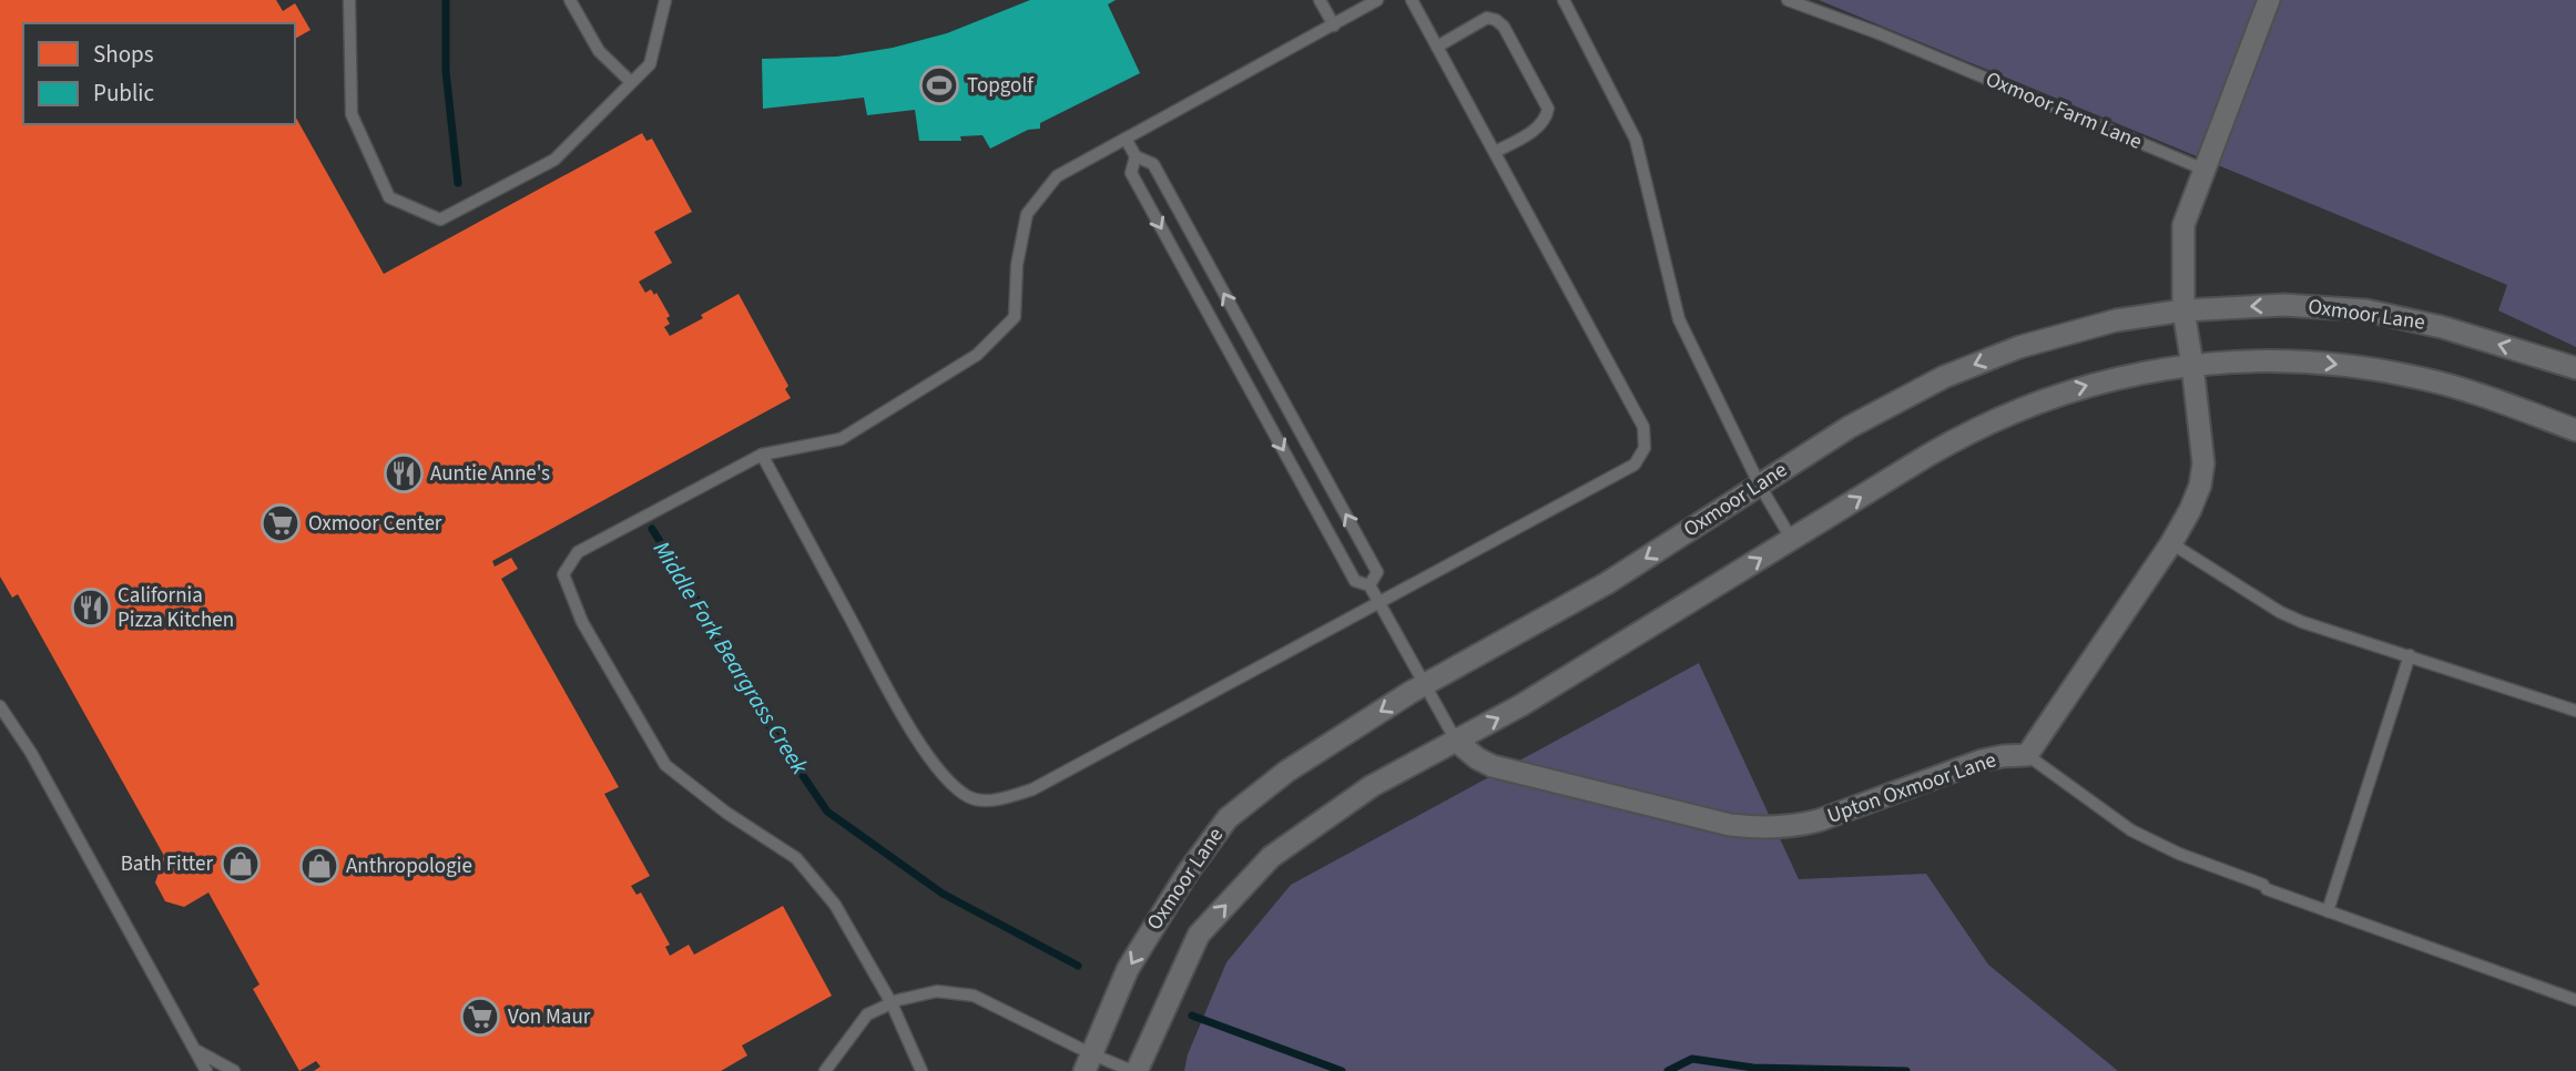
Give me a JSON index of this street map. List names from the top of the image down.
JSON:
{
  "streets": {
    "street": ["Oxmoor Lane", "Upton Oxmoor Lane"],
    "lane": ["Oxmoor Farm Lane"]
  },
  "crossings": [
    ["Oxmoor Lane", "Upton Oxmoor Lane"]
  ],
  "water": ["Middle Fork Beargrass Creek"],
  "places": {
    "sports": ["Topgolf"],
    "restaurant": ["Auntie Anne's", "California Pizza Kitchen"],
    "supermarket": ["Oxmoor Center", "Von Maur"],
    "shop": ["Bath Fitter", "Anthropologie"]
  },
  "legend": ["Shops", "Public"]
}
